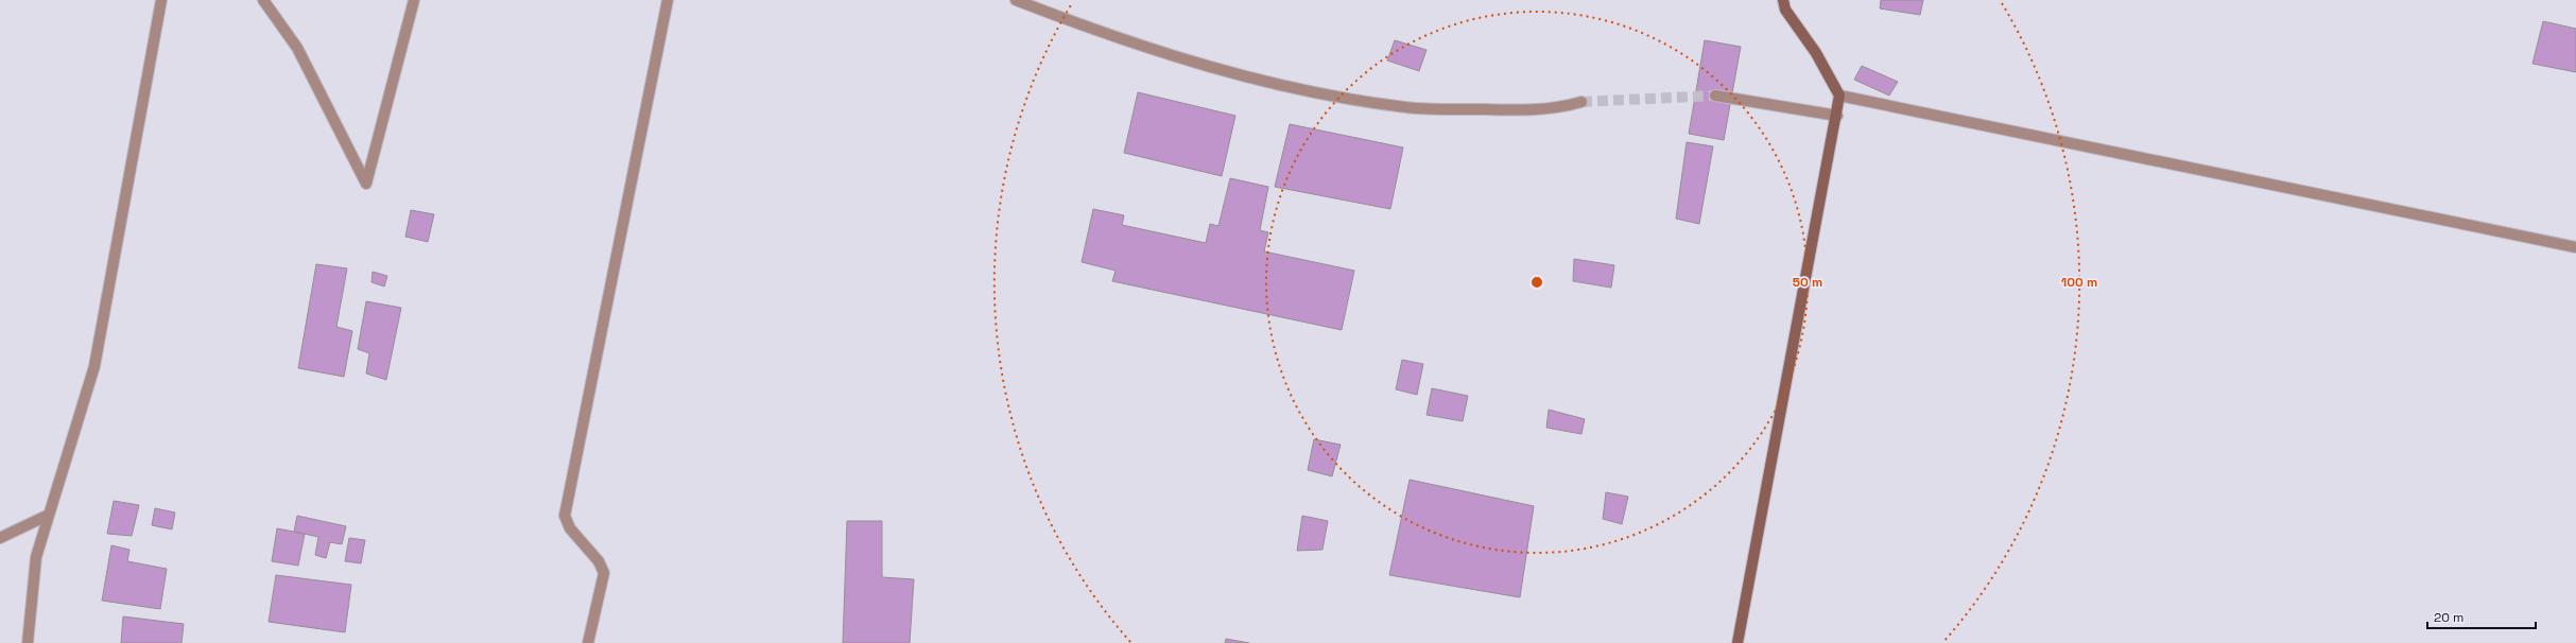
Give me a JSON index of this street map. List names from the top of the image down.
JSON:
{
  "scale_bar": "20 m",
  "rings": ["50 m", "100 m"]
}
